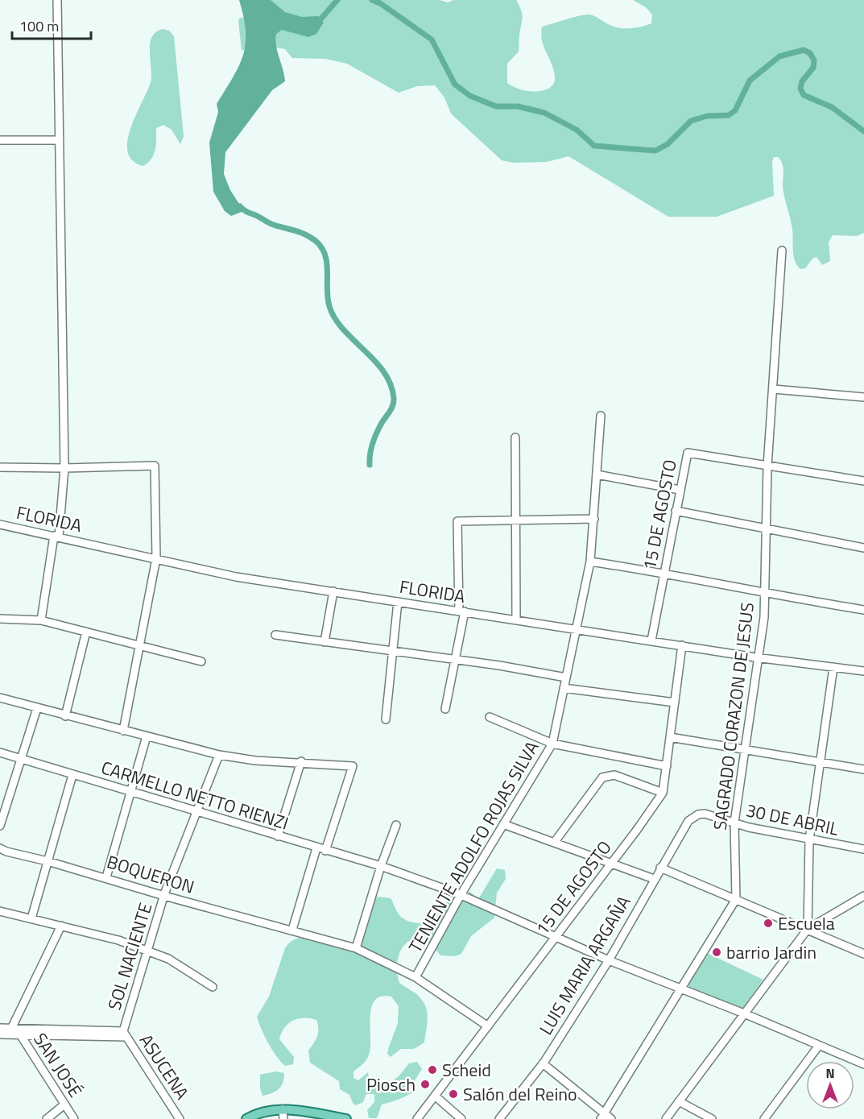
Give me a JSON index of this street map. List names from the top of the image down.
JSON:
{
  "streets": {
    "street": [
      "15 DE AGOSTO",
      "FLORIDA",
      "SAGRADO CORAZON DE JESUS",
      "CARMELLO NETTO RIENZI",
      "30 DE ABRIL",
      "TENIENTE ADOLFO ROJAS SILVA",
      "BOQUERON",
      "SOL NACIENTE",
      "LUIS MARIA ARGAÑA",
      "SAN JOSÉ",
      "ASUCENA"
    ]
  },
  "crossings": [
    ["15 DE AGOSTO", "FLORIDA"],
    ["15 DE AGOSTO", "SAGRADO CORAZON DE JESUS"],
    ["15 DE AGOSTO", "CARMELLO NETTO RIENZI"],
    ["15 DE AGOSTO", "BOQUERON"],
    ["FLORIDA", "SAGRADO CORAZON DE JESUS"],
    ["FLORIDA", "TENIENTE ADOLFO ROJAS SILVA"],
    ["SAGRADO CORAZON DE JESUS", "30 DE ABRIL"],
    ["CARMELLO NETTO RIENZI", "TENIENTE ADOLFO ROJAS SILVA"],
    ["CARMELLO NETTO RIENZI", "SOL NACIENTE"],
    ["CARMELLO NETTO RIENZI", "LUIS MARIA ARGAÑA"],
    ["30 DE ABRIL", "LUIS MARIA ARGAÑA"],
    ["TENIENTE ADOLFO ROJAS SILVA", "BOQUERON"],
    ["BOQUERON", "SOL NACIENTE"],
    ["SOL NACIENTE", "ASUCENA"]
  ],
  "places": [
    "Escuela",
    "barrio Jardin",
    "Scheid",
    "Piosch",
    "Salón del Reino"
  ],
  "scale_bar": "100 m",
  "north": "top"
}
